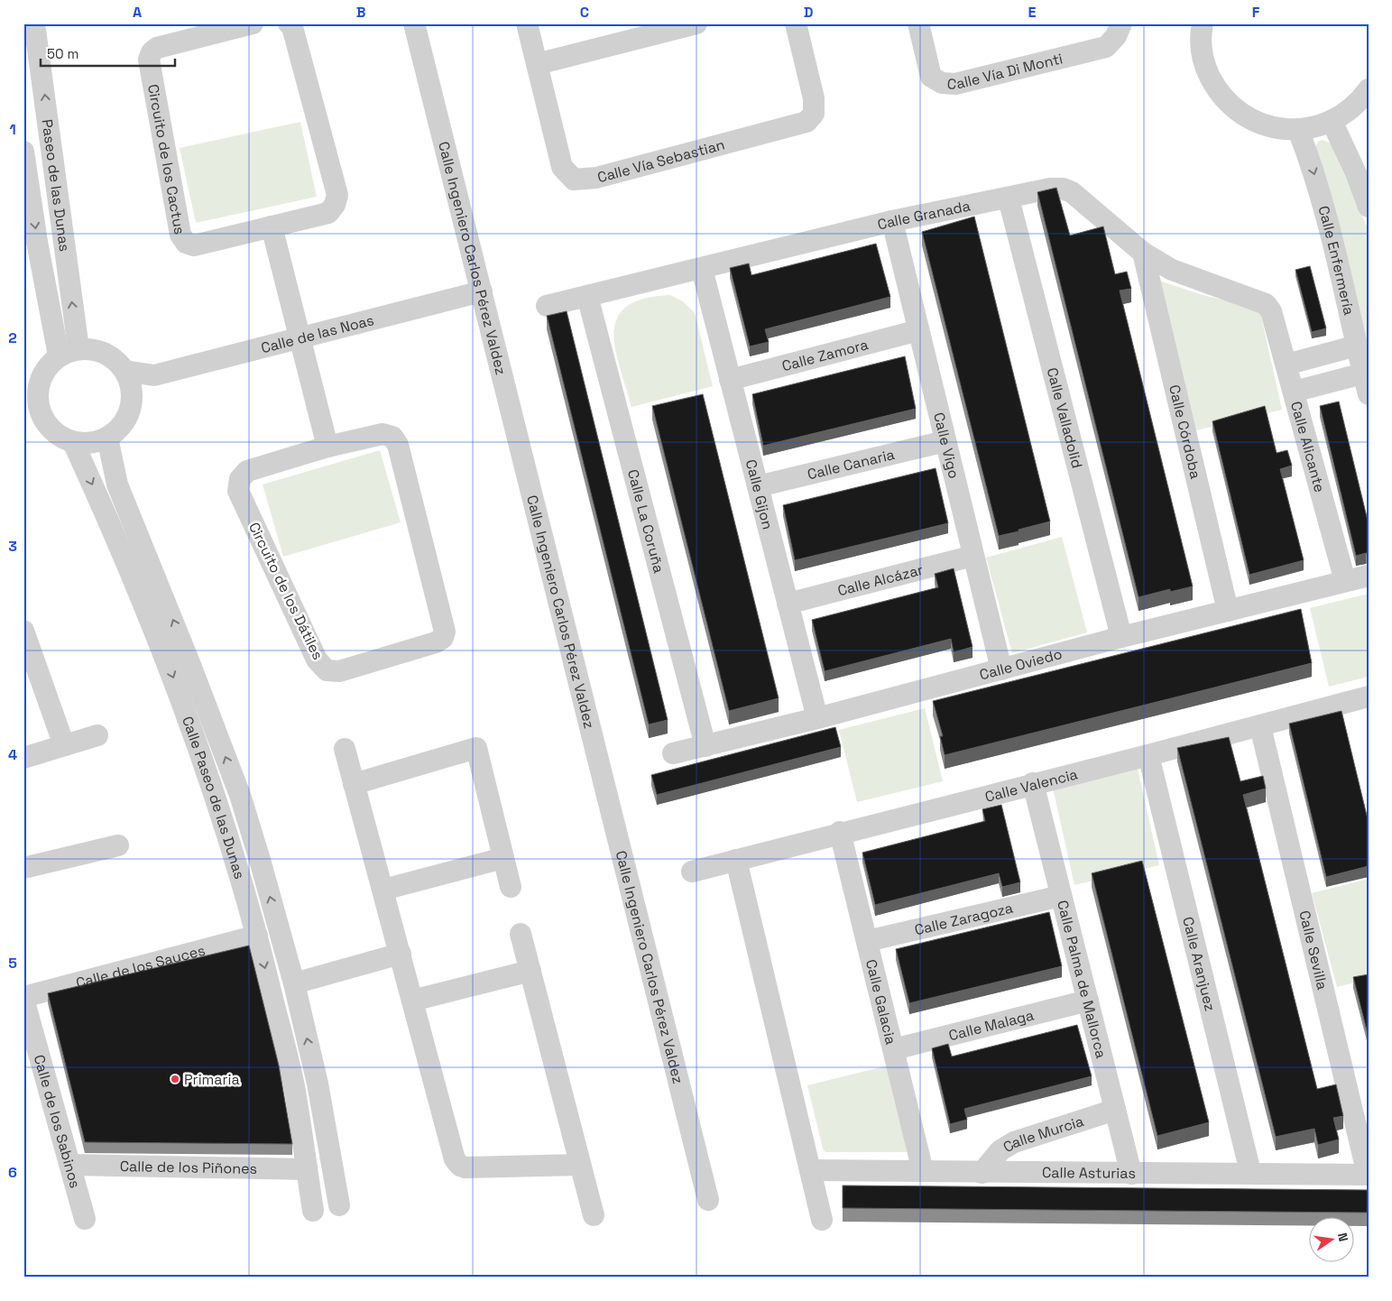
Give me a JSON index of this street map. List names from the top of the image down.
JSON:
{
  "streets": {
    "street": [
      "Calle Vía Di Monti",
      "Circuito de los Cactus",
      "Calle Vía Sebastian",
      "Paseo de las Dunas",
      "Calle Granada",
      "Calle Ingeniero Carlos Pérez Valdez",
      "Calle Enfermería",
      "Calle de las Noas",
      "Calle Zamora",
      "Calle Valladolid",
      "Calle Córdoba",
      "Calle Vigo",
      "Calle Alicante",
      "Calle Canaria",
      "Calle Gijon",
      "Calle La Coruña",
      "Calle Alcázar",
      "Circuito de los Dátiles",
      "Calle Oviedo",
      "Calle Valencia",
      "Calle Paseo de las Dunas",
      "Calle Zaragoza",
      "Calle Sevilla",
      "Calle Aranjuez",
      "Calle de los Sauces",
      "Calle Palma de Mallorca",
      "Calle Galacia",
      "Calle Malaga",
      "Calle de los Sabinos",
      "Calle Murcia",
      "Calle de los Piñones",
      "Calle Asturias"
    ]
  },
  "crossings": [
    ["Paseo de las Dunas", "Calle de las Noas"],
    ["Paseo de las Dunas", "Calle Paseo de las Dunas"],
    ["Calle Granada", "Calle Valladolid"],
    ["Calle Granada", "Calle Córdoba"],
    ["Calle Granada", "Calle Vigo"],
    ["Calle Granada", "Calle Alicante"],
    ["Calle Granada", "Calle Gijon"],
    ["Calle Granada", "Calle La Coruña"],
    ["Calle Ingeniero Carlos Pérez Valdez", "Calle de las Noas"],
    ["Calle de las Noas", "Calle Paseo de las Dunas"],
    ["Calle Zamora", "Calle Vigo"],
    ["Calle Zamora", "Calle Gijon"],
    ["Calle Valladolid", "Calle Oviedo"],
    ["Calle Córdoba", "Calle Oviedo"],
    ["Calle Vigo", "Calle Canaria"],
    ["Calle Vigo", "Calle Alcázar"],
    ["Calle Vigo", "Calle Oviedo"],
    ["Calle Alicante", "Calle Oviedo"],
    ["Calle Canaria", "Calle Gijon"],
    ["Calle Gijon", "Calle Alcázar"],
    ["Calle Gijon", "Calle Oviedo"],
    ["Calle La Coruña", "Calle Oviedo"],
    ["Calle Valencia", "Calle Sevilla"],
    ["Calle Valencia", "Calle Aranjuez"],
    ["Calle Valencia", "Calle Palma de Mallorca"],
    ["Calle Valencia", "Calle Galacia"],
    ["Calle Paseo de las Dunas", "Calle de los Sauces"],
    ["Calle Paseo de las Dunas", "Calle de los Piñones"],
    ["Calle Zaragoza", "Calle Palma de Mallorca"],
    ["Calle Zaragoza", "Calle Galacia"],
    ["Calle Sevilla", "Calle Asturias"],
    ["Calle Aranjuez", "Calle Asturias"],
    ["Calle de los Sauces", "Calle de los Sabinos"],
    ["Calle Palma de Mallorca", "Calle Malaga"],
    ["Calle Palma de Mallorca", "Calle Murcia"],
    ["Calle Palma de Mallorca", "Calle Asturias"],
    ["Calle Galacia", "Calle Malaga"],
    ["Calle Galacia", "Calle Asturias"],
    ["Calle de los Sabinos", "Calle de los Piñones"],
    ["Calle Murcia", "Calle Asturias"]
  ],
  "places": ["Primaria"],
  "scale_bar": "50 m",
  "north": "right",
  "grid": {
    "columns": [
      "A",
      "B",
      "C",
      "D",
      "E",
      "F"
    ],
    "rows": [
      "1",
      "2",
      "3",
      "4",
      "5",
      "6"
    ]
  }
}
